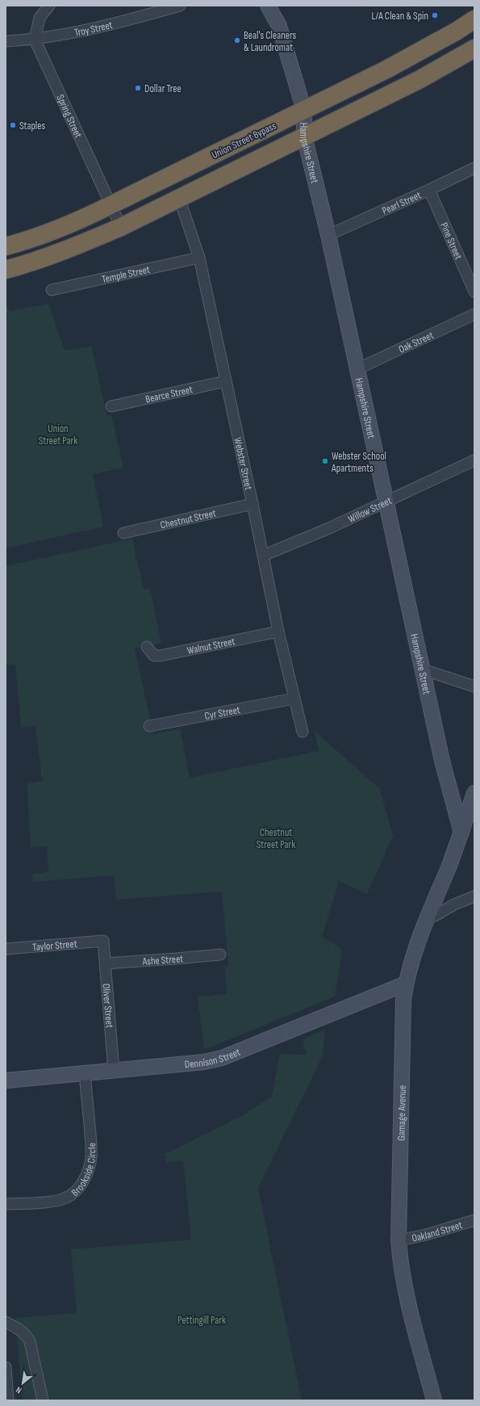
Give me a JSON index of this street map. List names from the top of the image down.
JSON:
{
  "streets": {
    "highway": ["Union Street Bypass"],
    "street": [
      "Troy Street",
      "Spring Street",
      "Hampshire Street",
      "Pearl Street",
      "Pine Street",
      "Temple Street",
      "Oak Street",
      "Bearce Street",
      "Webster Street",
      "Willow Street",
      "Chestnut Street",
      "Walnut Street",
      "Cyr Street",
      "Taylor Street",
      "Ashe Street",
      "Oliver Street",
      "Dennison Street",
      "Gamage Avenue",
      "Brookside Circle",
      "Oakland Street"
    ]
  },
  "crossings": [
    ["Troy Street", "Spring Street"],
    ["Spring Street", "Union Street Bypass"],
    ["Union Street Bypass", "Hampshire Street"],
    ["Hampshire Street", "Pearl Street"],
    ["Hampshire Street", "Oak Street"],
    ["Hampshire Street", "Willow Street"],
    ["Hampshire Street", "Gamage Avenue"],
    ["Pearl Street", "Pine Street"],
    ["Temple Street", "Webster Street"],
    ["Bearce Street", "Webster Street"],
    ["Webster Street", "Willow Street"],
    ["Webster Street", "Chestnut Street"],
    ["Webster Street", "Walnut Street"],
    ["Webster Street", "Cyr Street"],
    ["Taylor Street", "Oliver Street"],
    ["Ashe Street", "Oliver Street"],
    ["Oliver Street", "Dennison Street"],
    ["Dennison Street", "Gamage Avenue"],
    ["Dennison Street", "Brookside Circle"],
    ["Gamage Avenue", "Oakland Street"]
  ],
  "parks": ["Union Street Park", "Chestnut Street Park", "Pettingill Park"],
  "places": [
    "L/A Clean & Spin",
    "Beal's Cleaners & Laundromat",
    "Dollar Tree",
    "Staples",
    "Webster School Apartments"
  ],
  "north": "bottom left"
}
